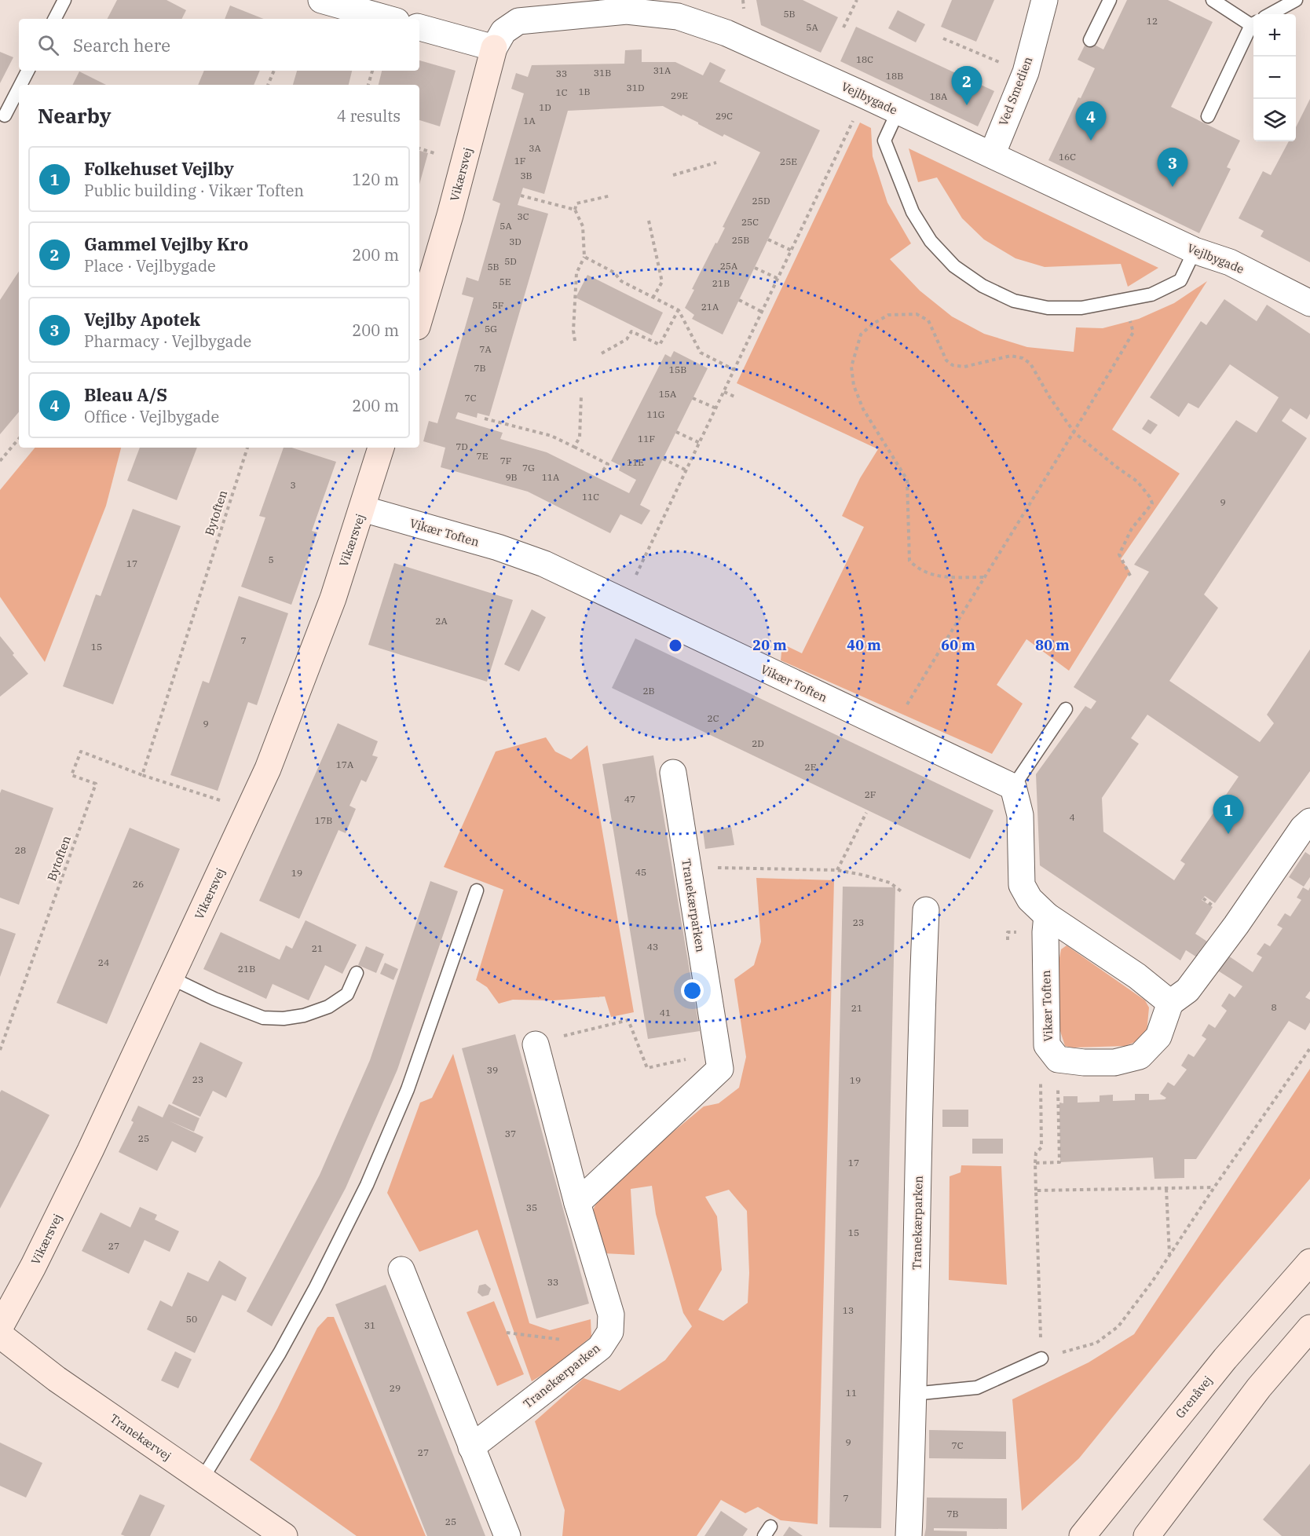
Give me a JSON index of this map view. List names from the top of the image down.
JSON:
{
  "streets": {
    "street": [
      "Ved Smedien",
      "Vejlbygade",
      "Vikærsvej",
      "Vikær Toften",
      "Tranekærparken",
      "Grenåvej",
      "Tranekærvej"
    ],
    "path": ["Bytoften"]
  },
  "crossings": [
    ["Ved Smedien", "Vejlbygade"],
    ["Vejlbygade", "Vikærsvej"],
    ["Vikærsvej", "Bytoften"],
    ["Vikærsvej", "Vikær Toften"]
  ],
  "house_numbers": [
    "5B",
    "12",
    "5A",
    "18C",
    "31A",
    "31B",
    "33",
    "18B",
    "31D",
    "1B",
    "1C",
    "29E",
    "18A",
    "1D",
    "29C",
    "1A",
    "3A",
    "16C",
    "1F",
    "25E",
    "3B",
    "25D",
    "3C",
    "25C",
    "5A",
    "25B",
    "3D",
    "5D",
    "25A",
    "5B",
    "5E",
    "21B",
    "5F",
    "21A",
    "5G",
    "7A",
    "7B",
    "15B",
    "15A",
    "7C",
    "11G",
    "11F",
    "7D",
    "7E",
    "7F",
    "11E",
    "7G",
    "9B",
    "11A",
    "3",
    "11C",
    "9",
    "5",
    "17",
    "2A",
    "7",
    "15",
    "2B",
    "2C",
    "9",
    "2D",
    "17A",
    "2E",
    "2F",
    "47",
    "4",
    "17B",
    "28",
    "45",
    "19",
    "26",
    "23",
    "43",
    "21",
    "24",
    "21B",
    "8",
    "21",
    "41",
    "39",
    "23",
    "19",
    "37",
    "25",
    "17",
    "35",
    "15",
    "27",
    "33",
    "13",
    "50",
    "31",
    "29",
    "11",
    "9",
    "7C",
    "27",
    "7",
    "7B",
    "25"
  ],
  "page": {
    "map_buttons": ["+", "−"],
    "search": "Search here",
    "pins": [
      "2",
      "4",
      "3",
      "1"
    ],
    "heading": ["Nearby", "4 results"],
    "list": [
      {
        "mark": "1",
        "name": "Folkehuset Vejlby",
        "note": "Public building · Vikær Toften",
        "value": "120 m"
      },
      {
        "mark": "2",
        "name": "Gammel Vejlby Kro",
        "note": "Place · Vejlbygade",
        "value": "200 m"
      },
      {
        "mark": "3",
        "name": "Vejlby Apotek",
        "note": "Pharmacy · Vejlbygade",
        "value": "200 m"
      },
      {
        "mark": "4",
        "name": "Bleau A/S",
        "note": "Office · Vejlbygade",
        "value": "200 m"
      }
    ]
  },
  "rings": [
    "20 m",
    "40 m",
    "60 m",
    "80 m"
  ]
}
